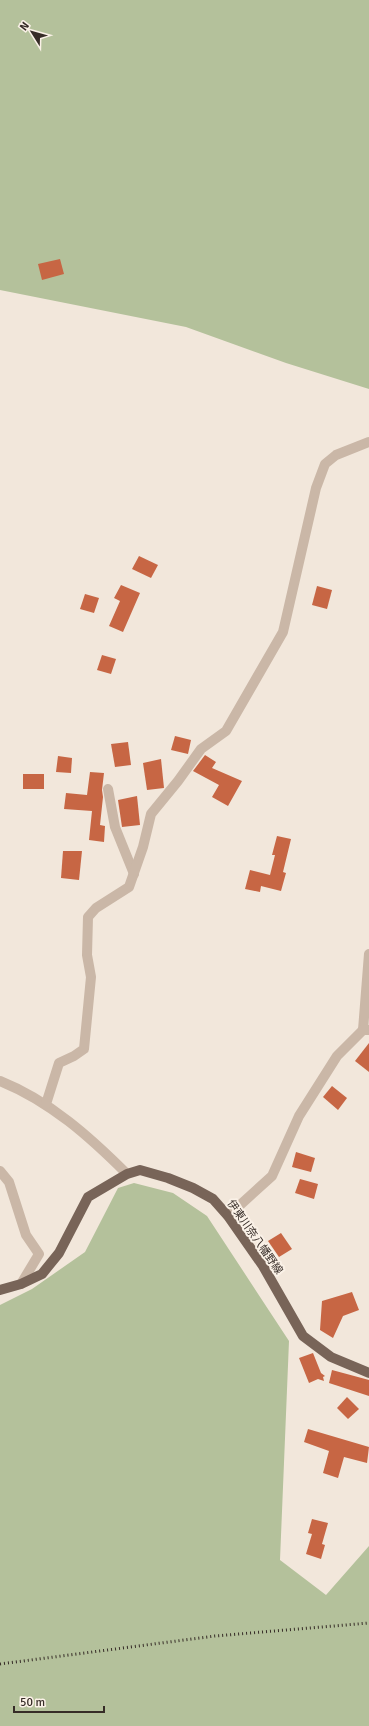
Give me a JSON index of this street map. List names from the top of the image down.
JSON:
{
  "streets": {
    "main road": ["伊東川奈八幡野線"]
  },
  "scale_bar": "50 m",
  "north": "top left"
}
